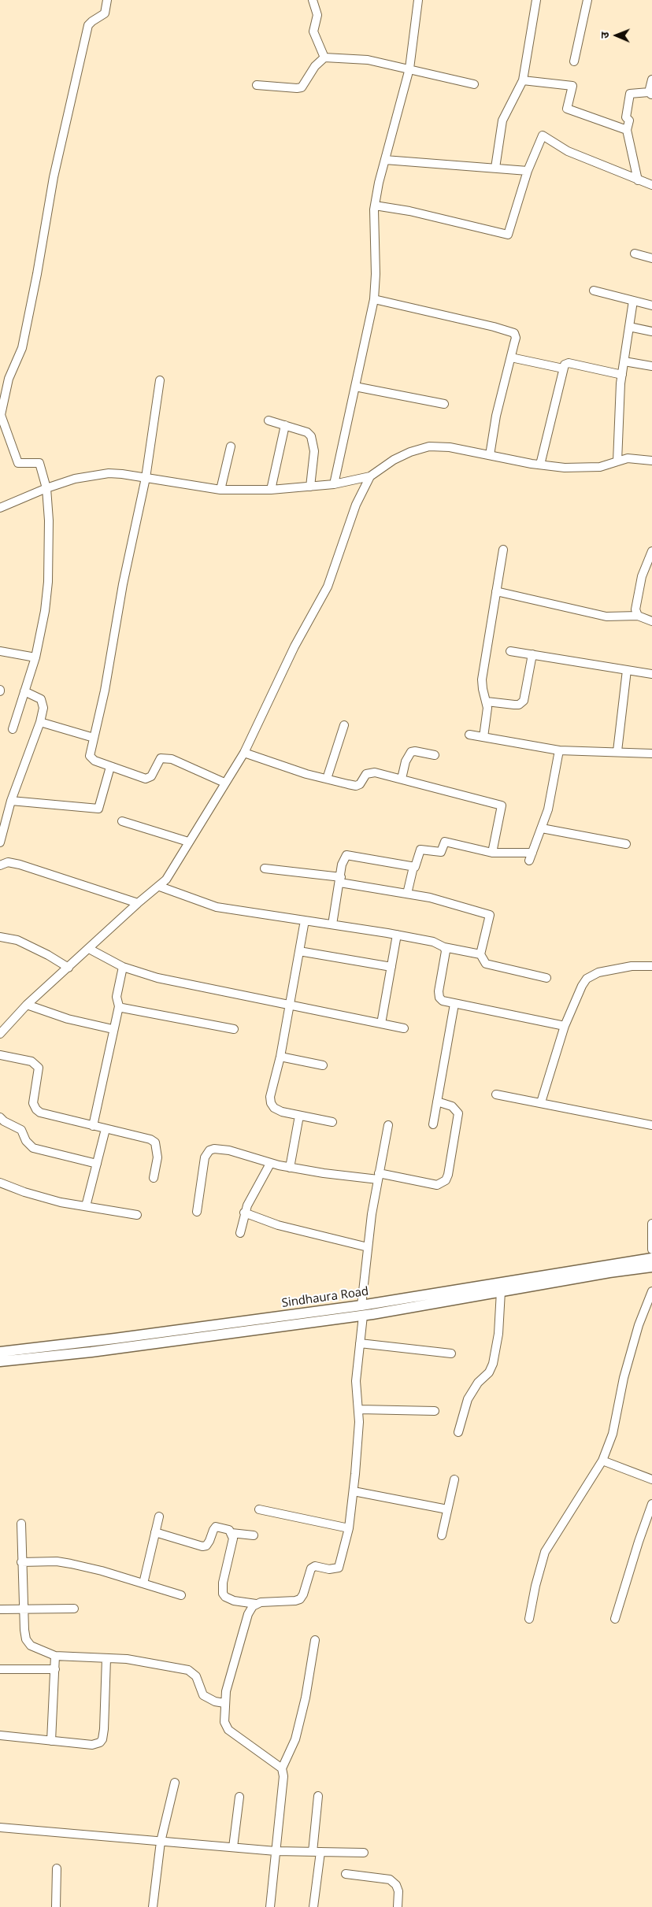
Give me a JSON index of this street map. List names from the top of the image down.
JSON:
{
  "streets": {
    "street": ["Sindhaura Road"]
  },
  "north": "left"
}
